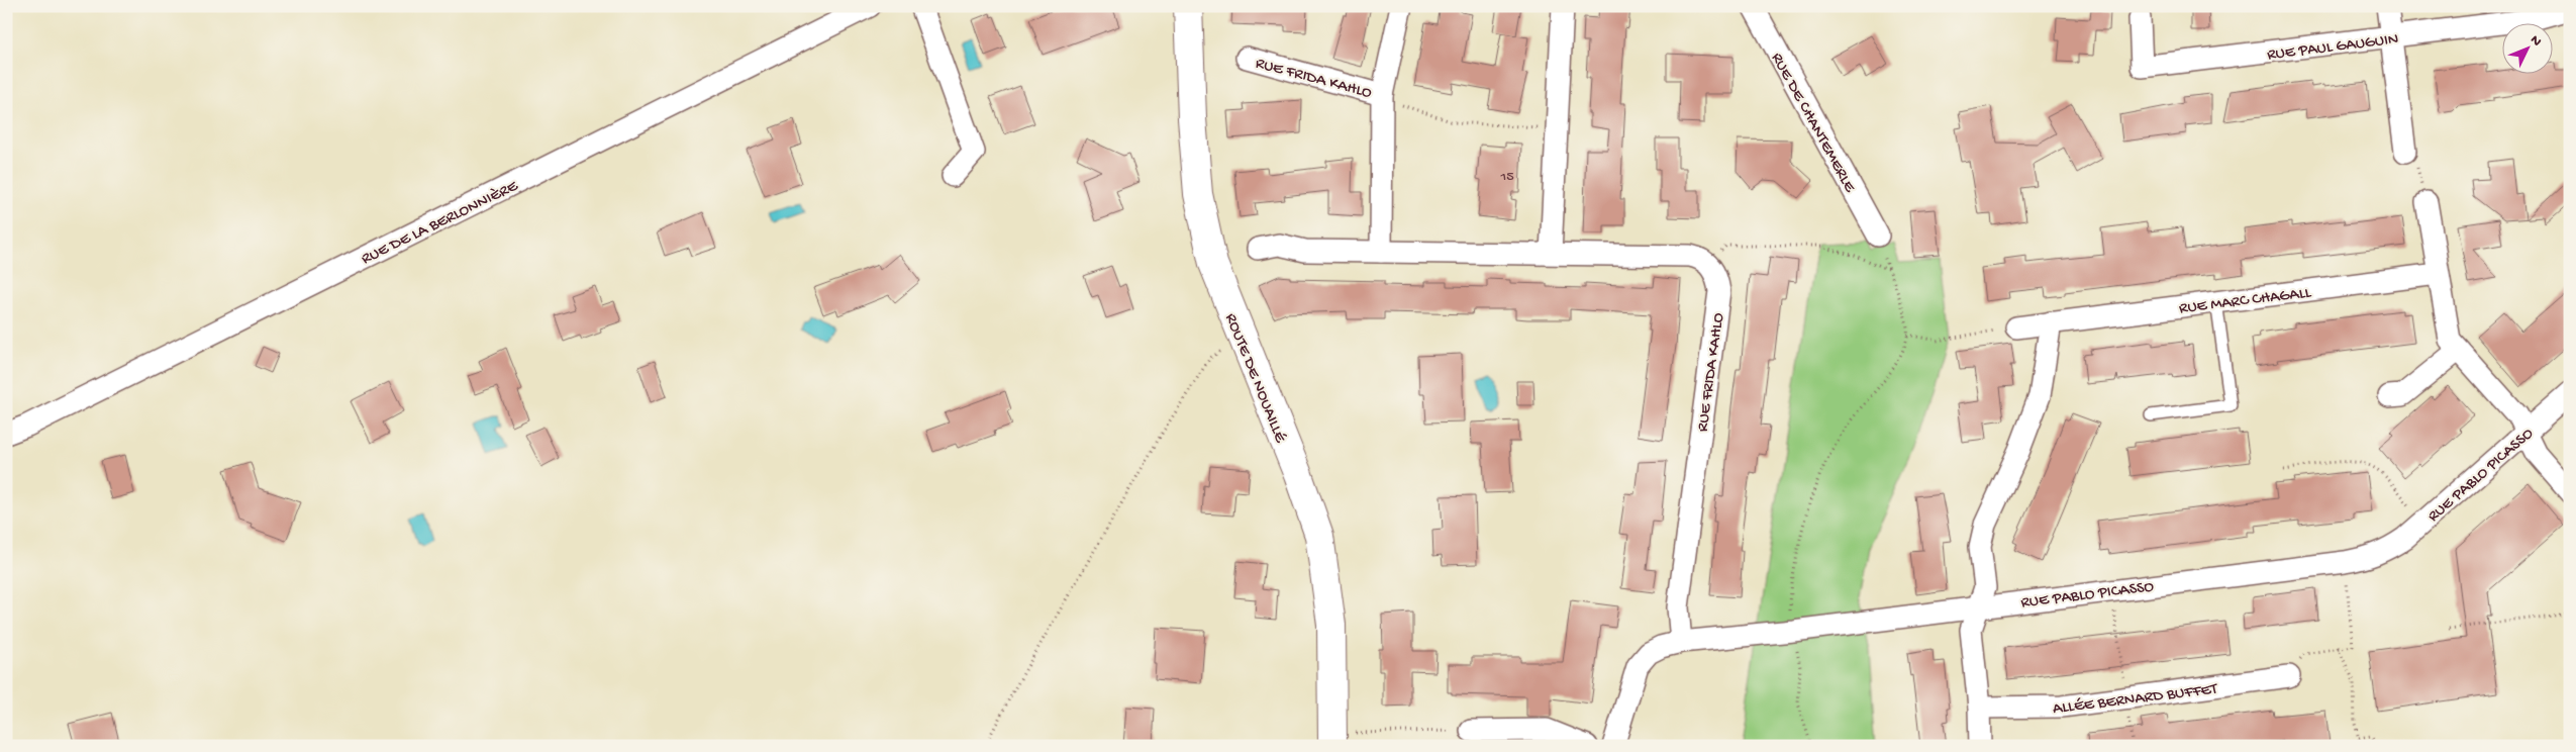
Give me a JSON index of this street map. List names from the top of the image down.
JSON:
{
  "streets": {
    "street": [
      "RUE PAUL GAUGUIN",
      "RUE FRIDA KAHLO",
      "RUE DE CHANTEMERLE",
      "RUE DE LA BERLONNIÈRE",
      "RUE MARC CHAGALL",
      "ROUTE DE NOUAILLÉ",
      "RUE PABLO PICASSO",
      "ALLÉE BERNARD BUFFET"
    ]
  },
  "crossings": [
    ["RUE FRIDA KAHLO", "RUE PABLO PICASSO"]
  ],
  "house_numbers": ["15"],
  "north": "top right"
}
